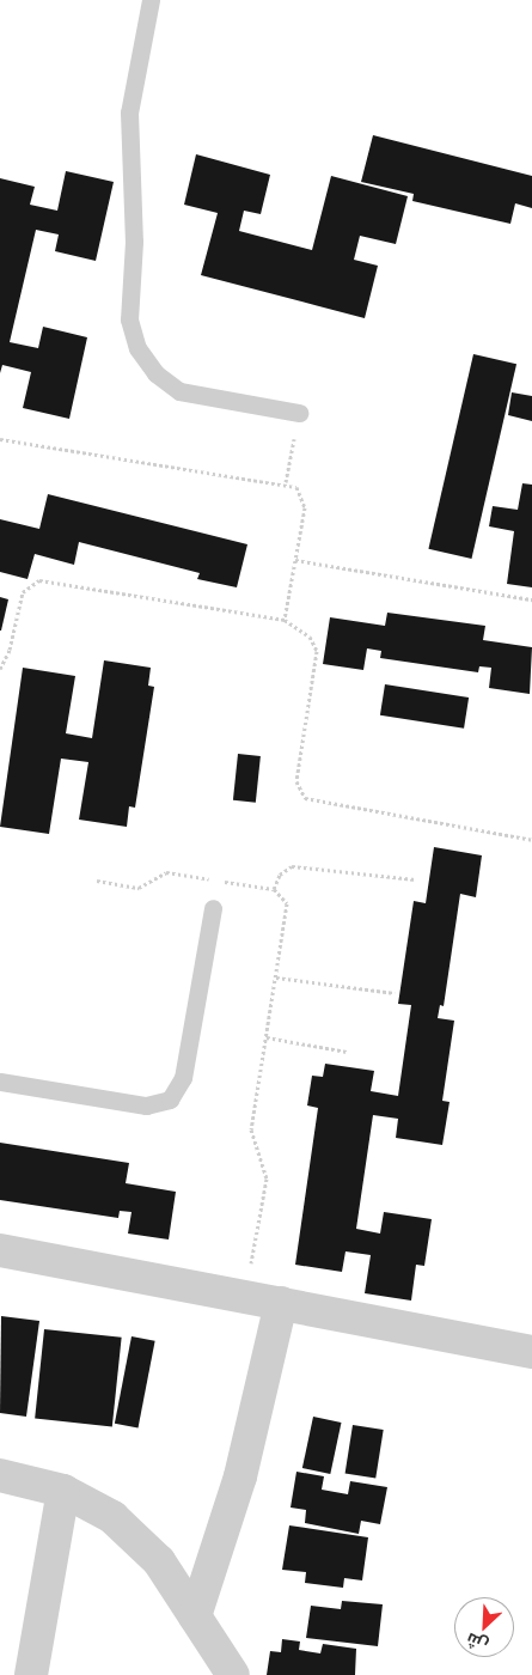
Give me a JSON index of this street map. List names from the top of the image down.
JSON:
{
  "north": "bottom left"
}
